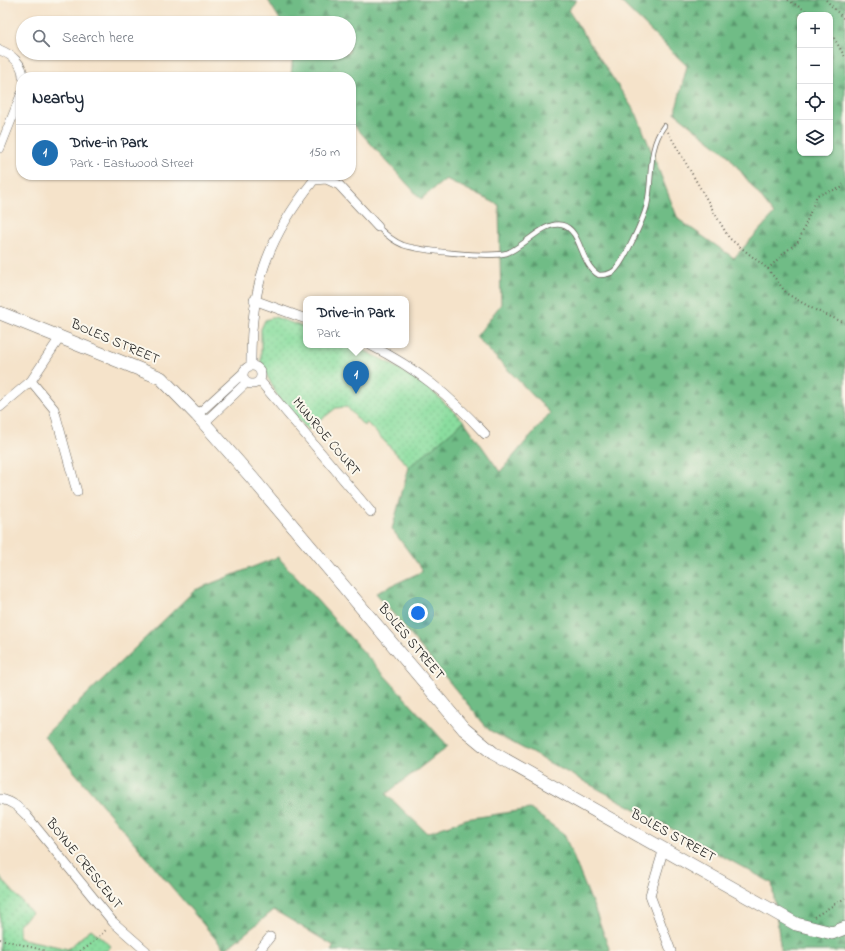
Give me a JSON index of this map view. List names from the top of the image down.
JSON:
{
  "streets": {
    "street": ["BOLES STREET", "MUNROE COURT", "BOYNE CRESCENT"]
  },
  "page": {
    "map_buttons": ["+", "−"],
    "search": "Search here",
    "heading": "Nearby",
    "list": [
      {
        "mark": "1",
        "name": "Drive-in Park",
        "note": "Park · Eastwood Street",
        "value": "150 m"
      }
    ],
    "popup": ["Drive-in Park", "Park"],
    "pins": "1"
  }
}
